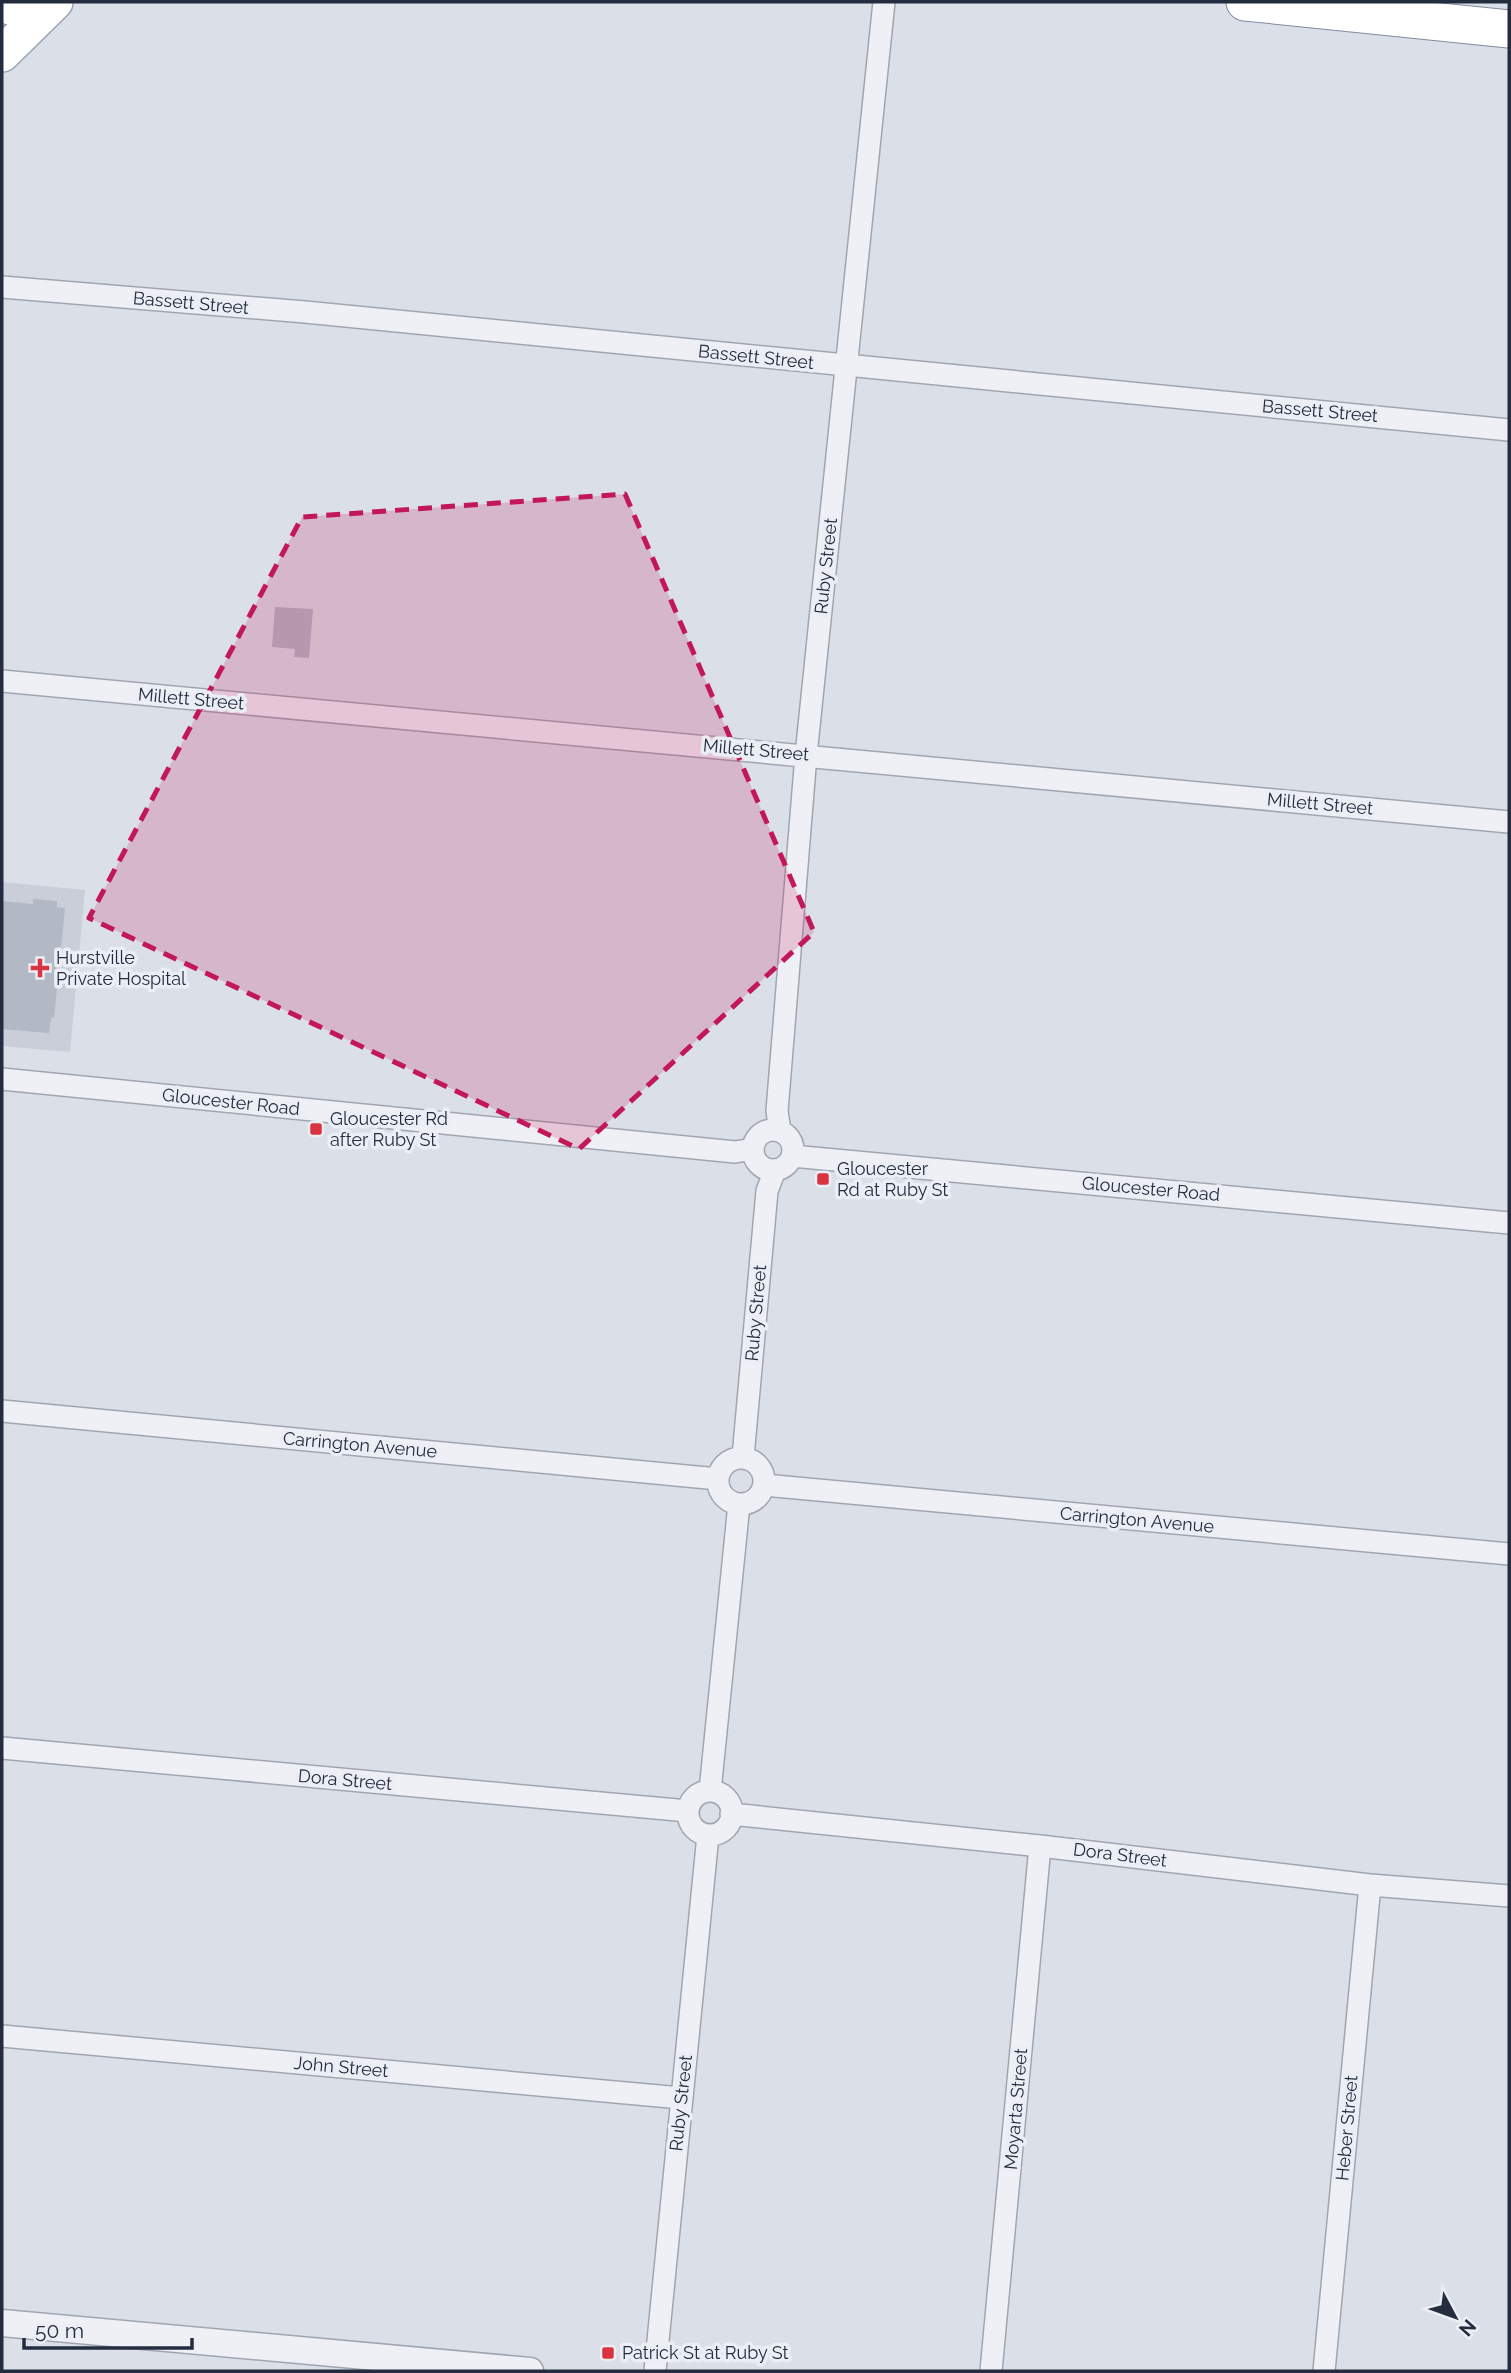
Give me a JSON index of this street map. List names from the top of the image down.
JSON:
{
  "streets": {
    "street": [
      "Bassett Street",
      "Ruby Street",
      "Millett Street",
      "Gloucester Road",
      "Carrington Avenue",
      "Dora Street",
      "John Street",
      "Moyarta Street",
      "Heber Street"
    ]
  },
  "crossings": [
    ["Bassett Street", "Ruby Street"],
    ["Ruby Street", "Millett Street"],
    ["Ruby Street", "Gloucester Road"],
    ["Ruby Street", "Carrington Avenue"],
    ["Ruby Street", "Dora Street"],
    ["Ruby Street", "John Street"],
    ["Dora Street", "Moyarta Street"],
    ["Dora Street", "Heber Street"]
  ],
  "places": {
    "health": ["Hurstville Private Hospital"],
    "transit": ["Gloucester Rd after Ruby St", "Gloucester Rd at Ruby St", "Patrick St at Ruby St"]
  },
  "scale_bar": "50 m",
  "north": "bottom right"
}
